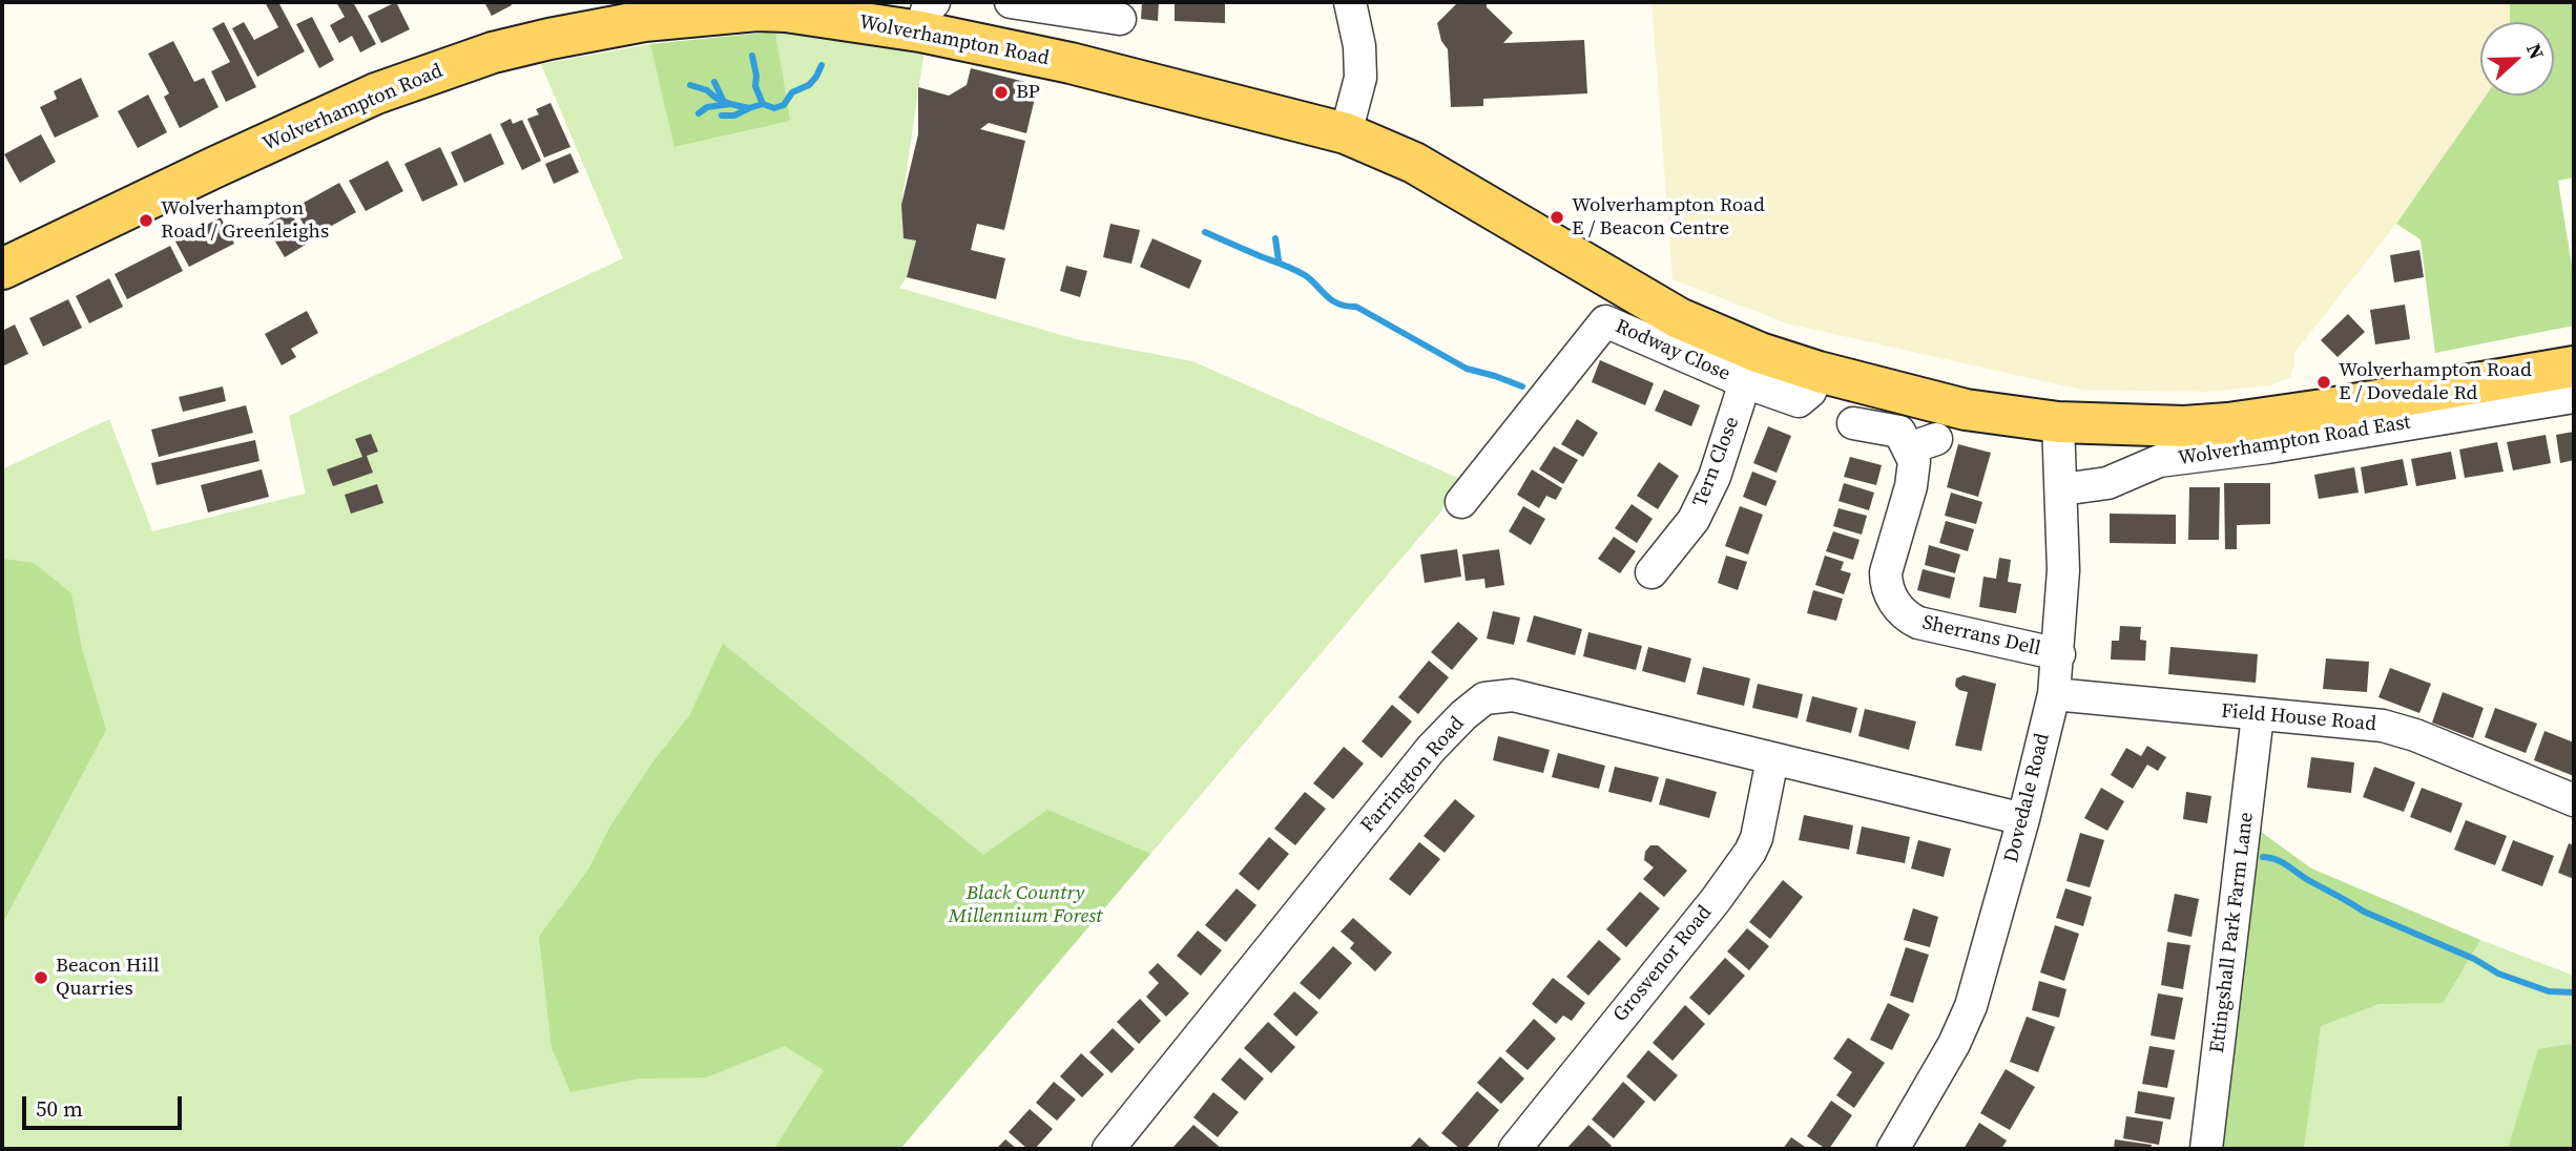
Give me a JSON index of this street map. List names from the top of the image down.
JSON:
{
  "streets": {
    "main road": ["Wolverhampton Road", "Wolverhampton Road East"],
    "street": [
      "Rodway Close",
      "Tern Close",
      "Sherrans Dell",
      "Field House Road",
      "Farrington Road",
      "Dovedale Road",
      "Ettingshall Park Farm Lane",
      "Grosvenor Road"
    ]
  },
  "crossings": [
    ["Wolverhampton Road", "Rodway Close"],
    ["Wolverhampton Road", "Wolverhampton Road East"],
    ["Wolverhampton Road", "Tern Close"],
    ["Rodway Close", "Wolverhampton Road East"],
    ["Rodway Close", "Tern Close"],
    ["Wolverhampton Road East", "Tern Close"],
    ["Wolverhampton Road East", "Dovedale Road"],
    ["Sherrans Dell", "Dovedale Road"],
    ["Field House Road", "Dovedale Road"],
    ["Field House Road", "Ettingshall Park Farm Lane"],
    ["Farrington Road", "Dovedale Road"],
    ["Farrington Road", "Grosvenor Road"]
  ],
  "parks": ["Black Country Millennium Forest"],
  "places": [
    "BP",
    "Wolverhampton Road E / Beacon Centre",
    "Wolverhampton Road / Greenleighs",
    "Wolverhampton Road E / Dovedale Rd",
    "Beacon Hill Quarries"
  ],
  "scale_bar": "50 m",
  "north": "right"
}
